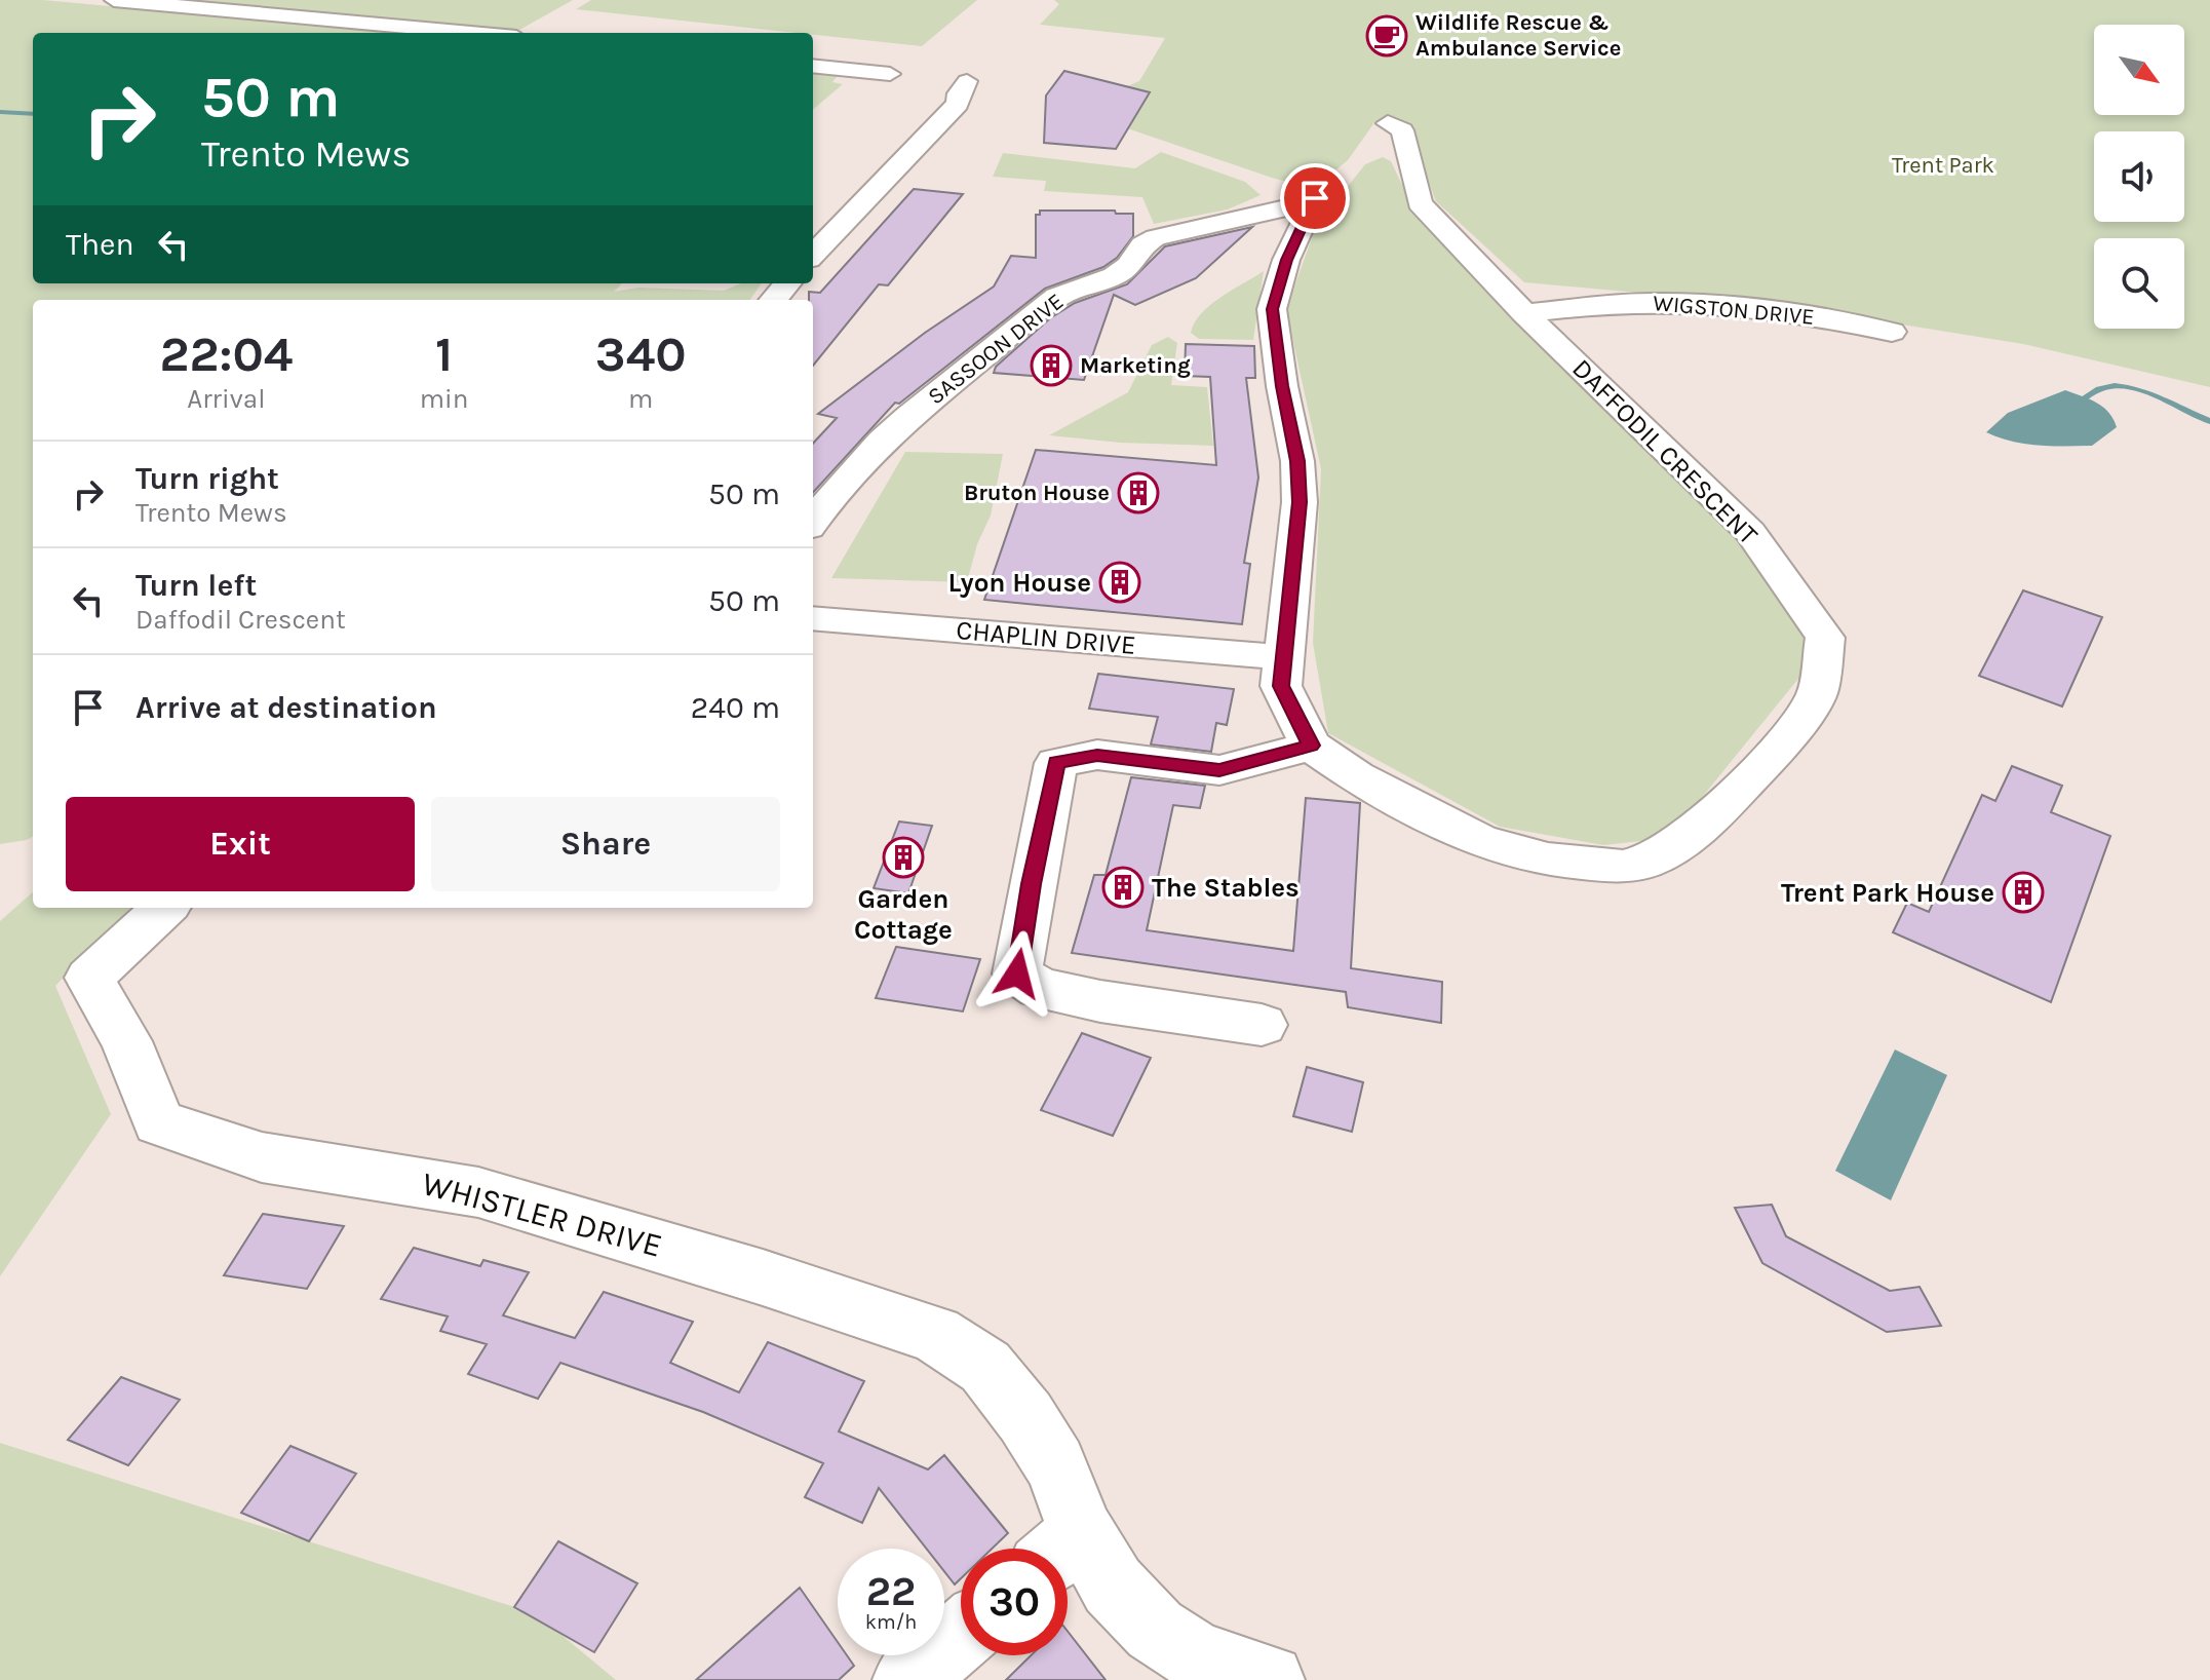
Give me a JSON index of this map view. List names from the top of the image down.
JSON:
{
  "streets": {
    "street": [
      "WIGSTON DRIVE",
      "SASSOON DRIVE",
      "DAFFODIL CRESCENT",
      "CHAPLIN DRIVE",
      "WHISTLER DRIVE"
    ]
  },
  "crossings": [
    ["WIGSTON DRIVE", "DAFFODIL CRESCENT"],
    ["SASSOON DRIVE", "DAFFODIL CRESCENT"],
    ["DAFFODIL CRESCENT", "CHAPLIN DRIVE"]
  ],
  "parks": ["Trent Park"],
  "places": {
    "cafe": ["Wildlife Rescue & Ambulance Service"],
    "building": [
      "Marketing",
      "Bruton House",
      "Lyon House",
      "Garden Cottage",
      "The Stables",
      "Trent Park House"
    ]
  },
  "north": "bottom right",
  "page": {
    "turn": ["50 m", "Trento Mews"],
    "then": "Then",
    "eta": [
      "22:04",
      "Arrival",
      "1",
      "min",
      "340",
      "m"
    ],
    "list": [
      {
        "name": "Turn right",
        "note": "Trento Mews",
        "value": "50 m"
      },
      {
        "name": "Turn left",
        "note": "Daffodil Crescent",
        "value": "50 m"
      },
      {
        "name": "Arrive at destination",
        "value": "240 m"
      }
    ],
    "buttons": ["Exit", "Share"],
    "speed": "22 km/h",
    "limit": "30"
  }
}
